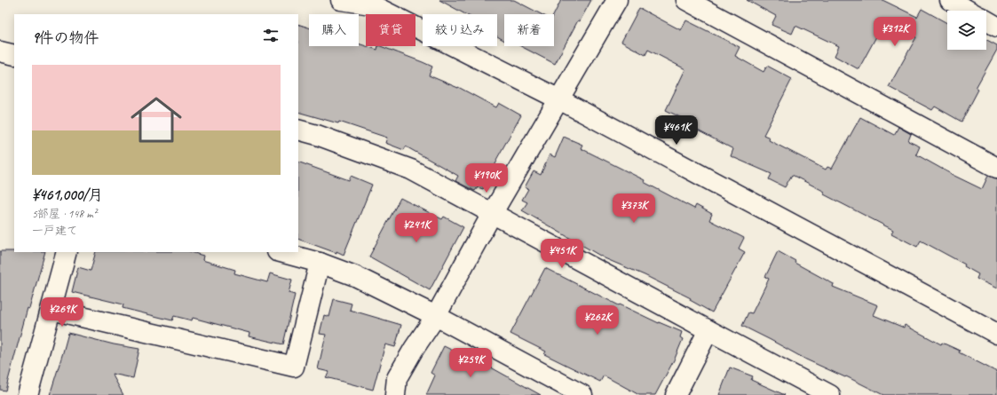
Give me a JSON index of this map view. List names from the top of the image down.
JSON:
{
  "page": {
    "chip": [
      "購入",
      "賃貸",
      "絞り込み",
      "新着"
    ],
    "heading": "9件の物件",
    "price": [
      "¥312K",
      "¥461K",
      "¥190K",
      "¥373K",
      "¥241K",
      "¥451K",
      "¥269K",
      "¥262K",
      "¥259K"
    ],
    "list": [
      {
        "name": "¥461,000/月",
        "note": "5部屋 · 148 m² · 一戸建て"
      }
    ]
  }
}
